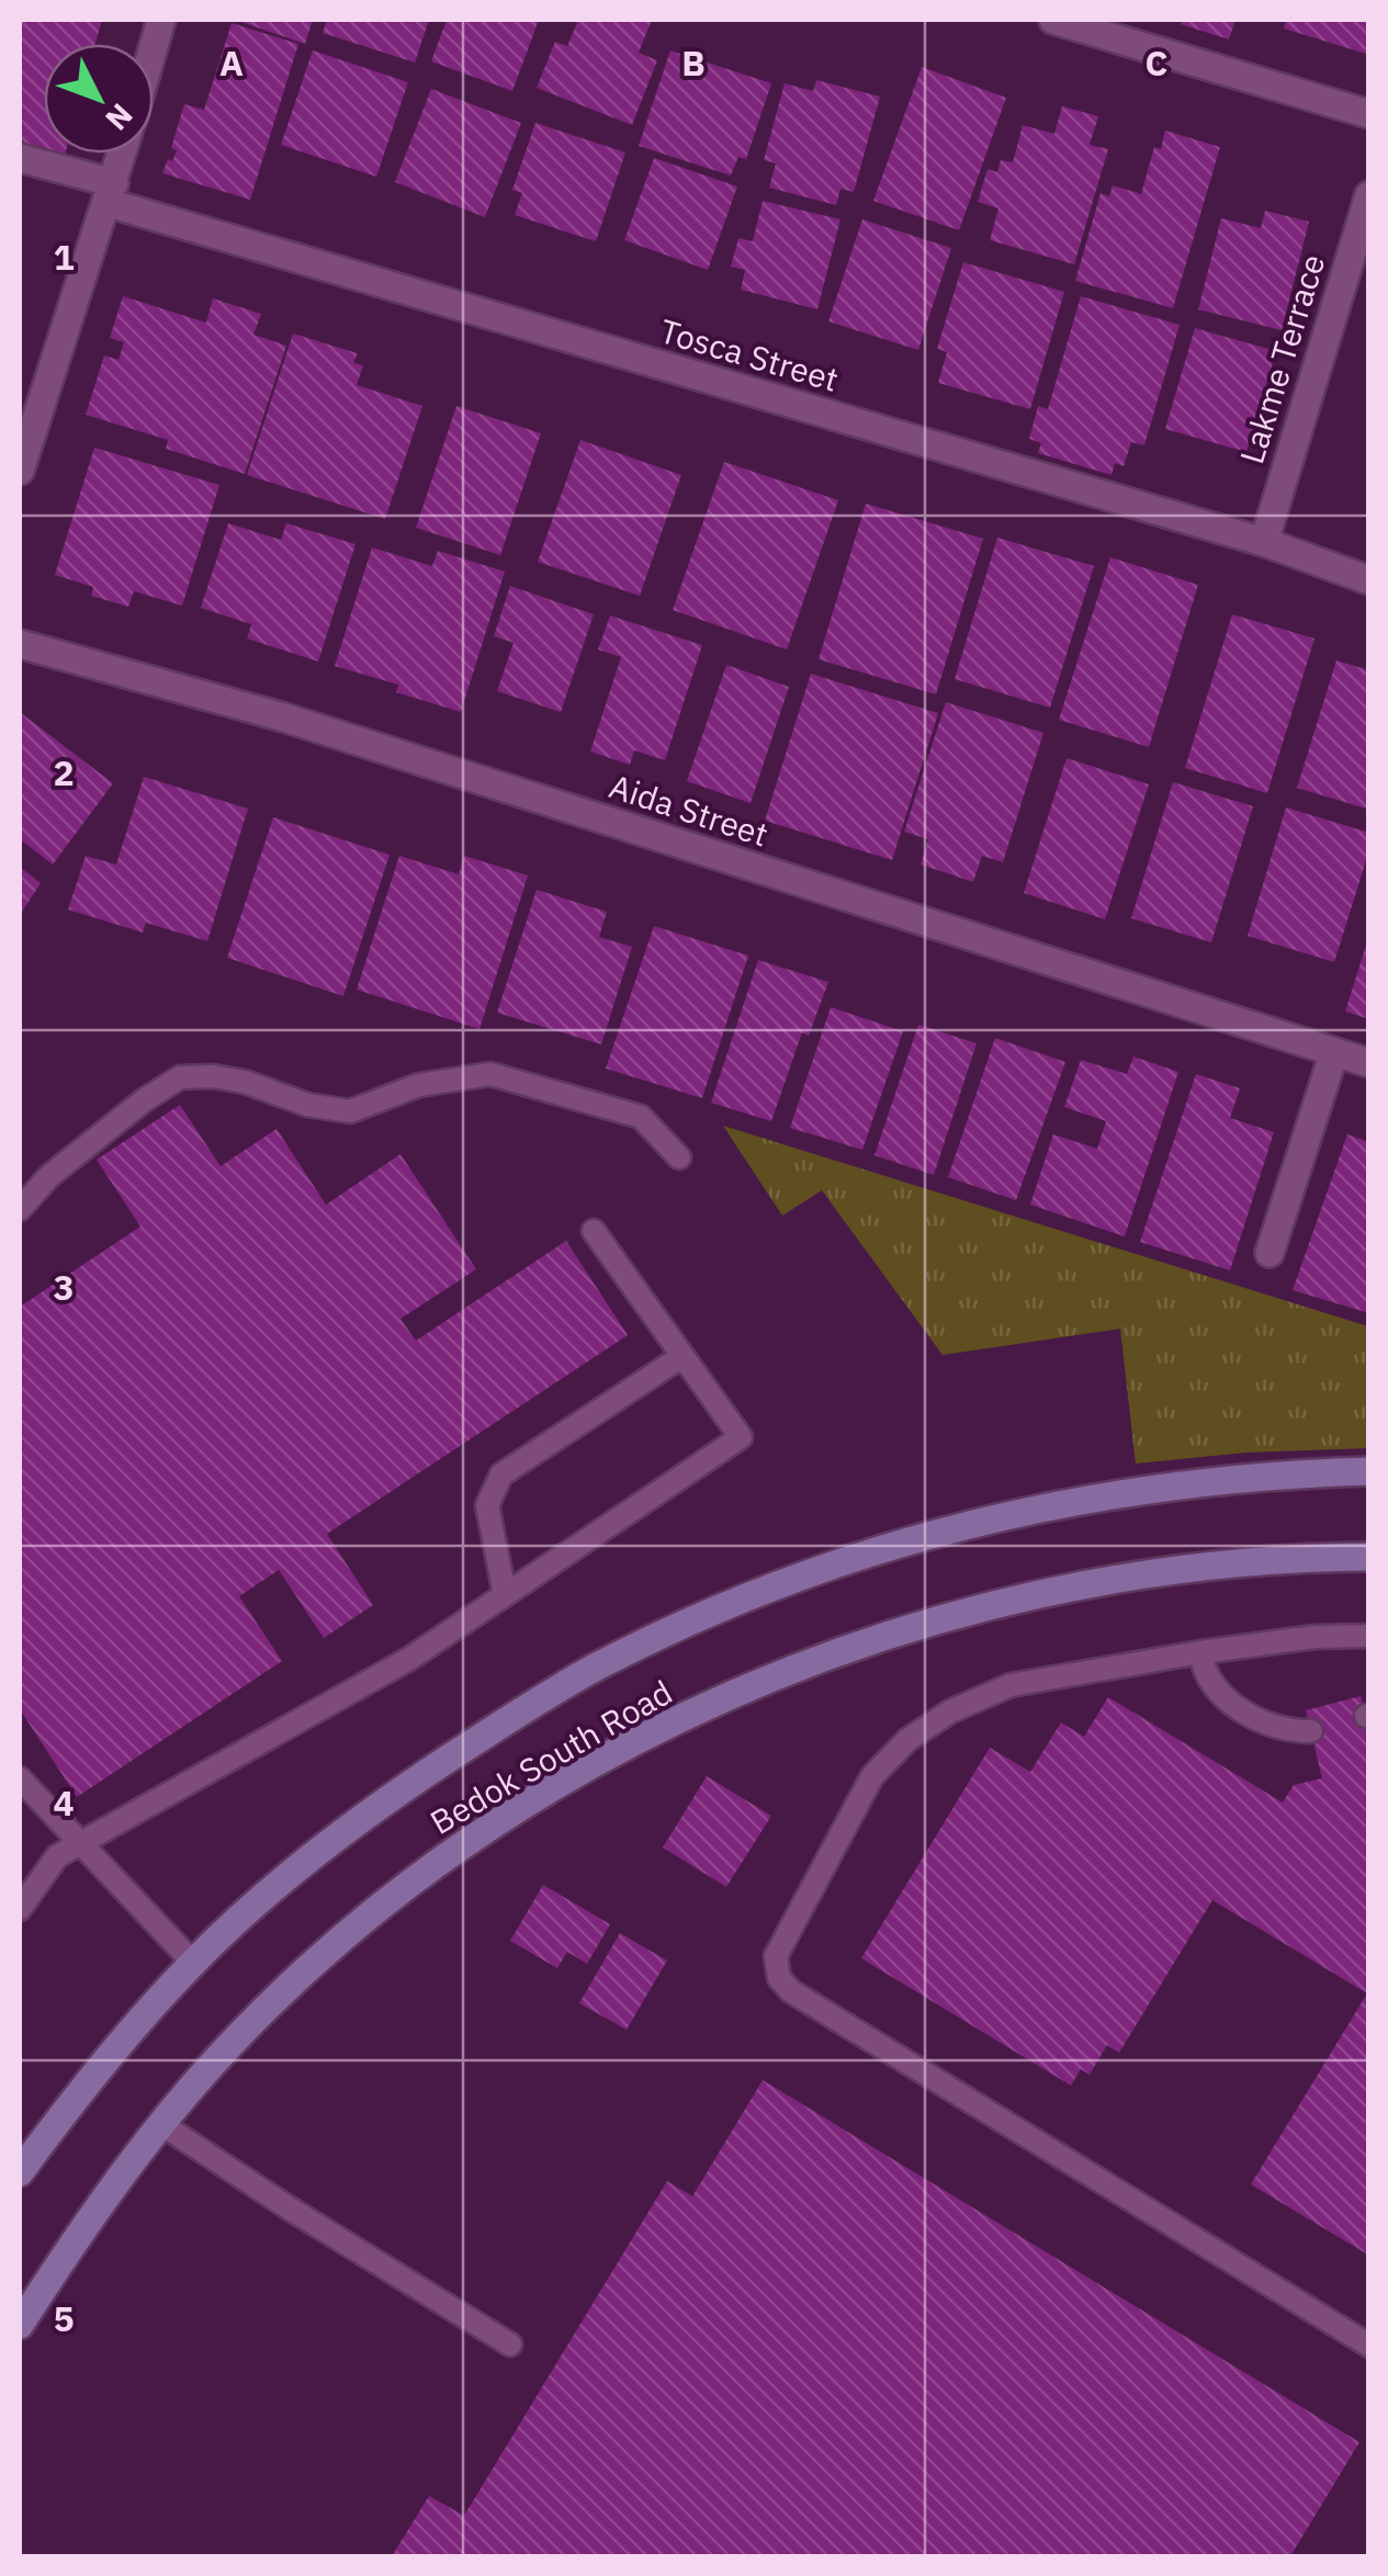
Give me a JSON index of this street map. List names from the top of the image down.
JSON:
{
  "streets": {
    "main road": ["Bedok South Road"],
    "street": ["Tosca Street", "Lakme Terrace", "Aida Street"]
  },
  "crossings": [
    ["Tosca Street", "Lakme Terrace"]
  ],
  "north": "bottom right",
  "grid": {
    "columns": ["A", "B", "C"],
    "rows": [
      "1",
      "2",
      "3",
      "4",
      "5"
    ]
  }
}
